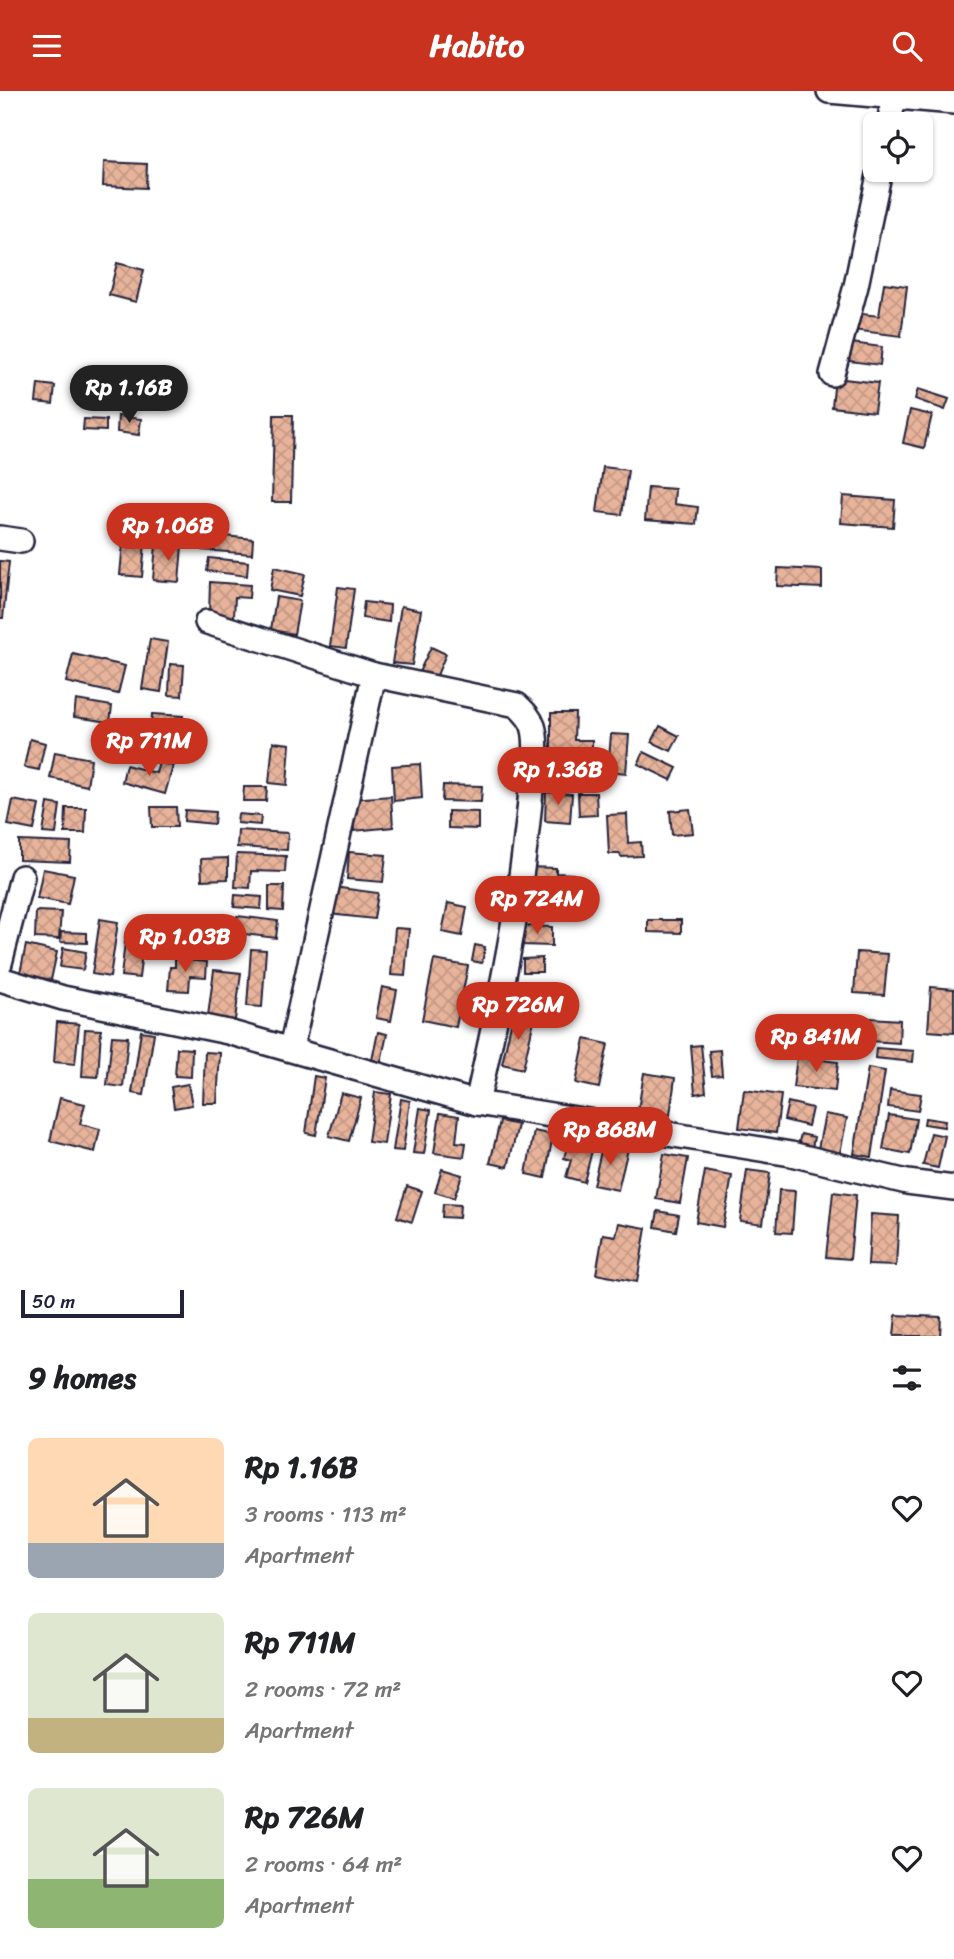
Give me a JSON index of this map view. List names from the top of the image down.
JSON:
{
  "scale_bar": "50 m",
  "page": {
    "header": "Habito",
    "price": [
      "Rp 1.16B",
      "Rp 1.06B",
      "Rp 711M",
      "Rp 1.36B",
      "Rp 724M",
      "Rp 1.03B",
      "Rp 726M",
      "Rp 841M",
      "Rp 868M"
    ],
    "scale": "50 m",
    "heading": "9 homes",
    "list": [
      {
        "name": "Rp 1.16B",
        "note": "3 rooms · 113 m² · Apartment"
      },
      {
        "name": "Rp 711M",
        "note": "2 rooms · 72 m² · Apartment"
      },
      {
        "name": "Rp 726M",
        "note": "2 rooms · 64 m² · Apartment"
      }
    ]
  }
}
